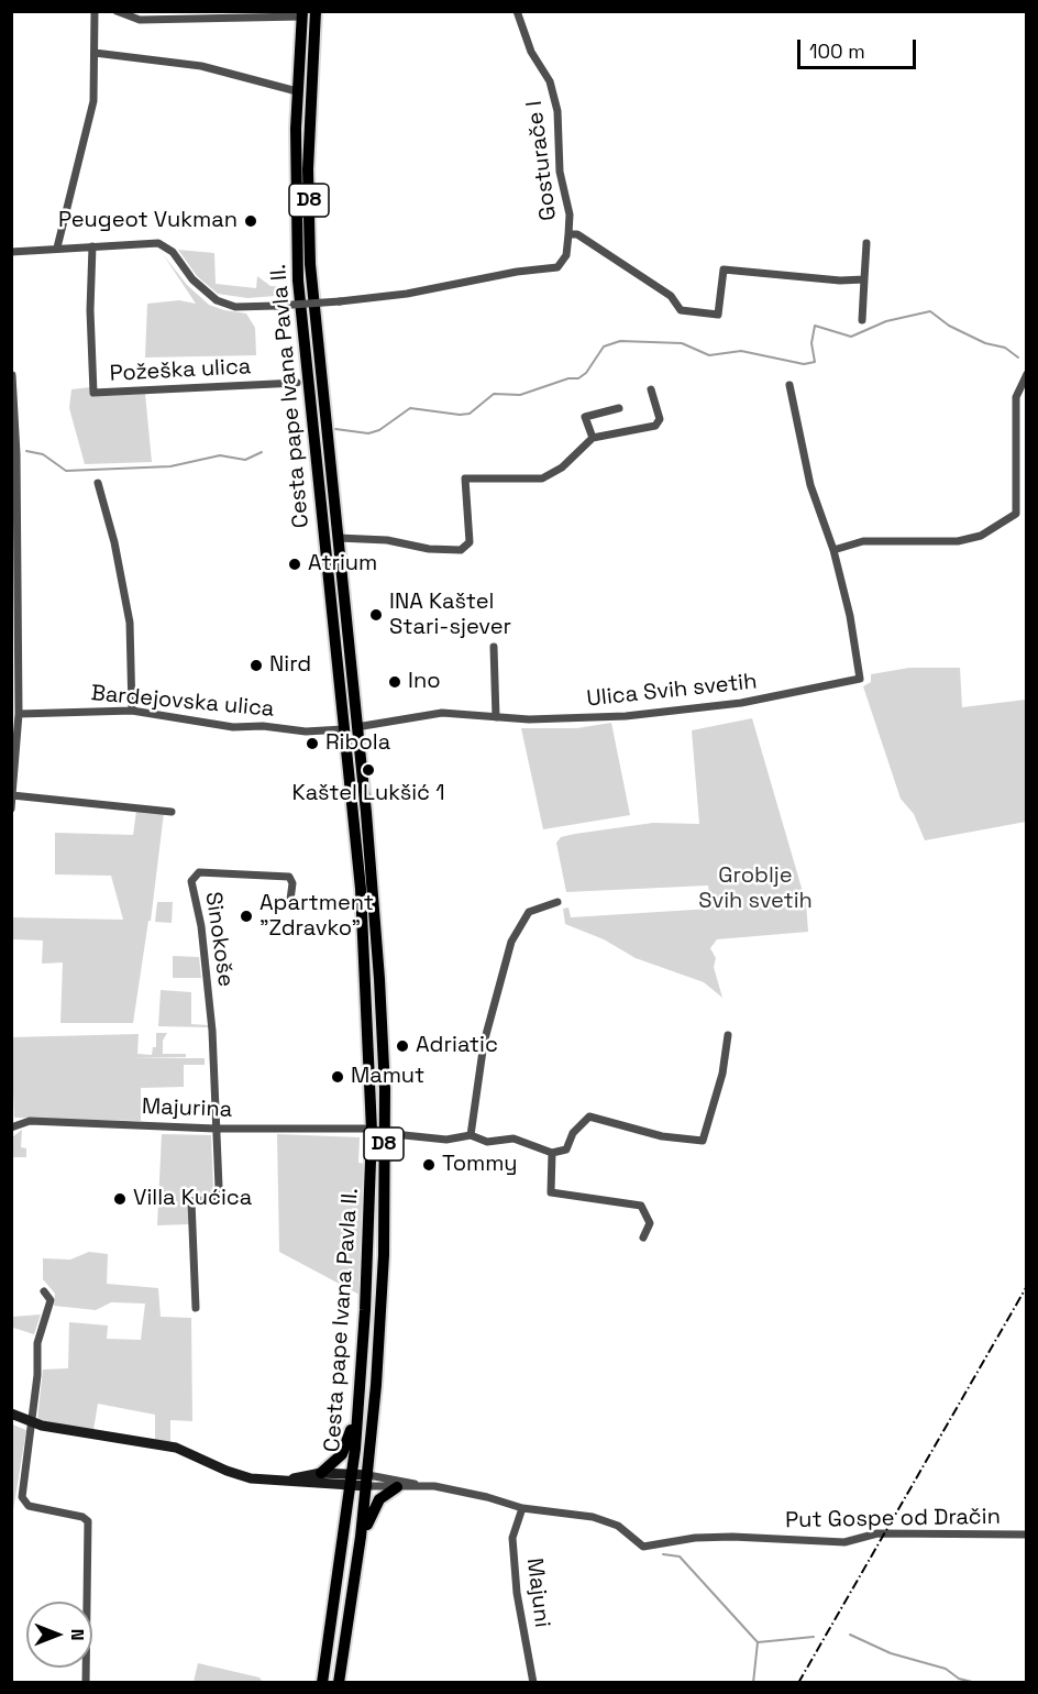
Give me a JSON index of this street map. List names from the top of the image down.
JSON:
{
  "streets": {
    "main road": ["D8", "Cesta pape Ivana Pavla II."],
    "street": [
      "Gosturače I",
      "Požeška ulica",
      "Ulica Svih svetih",
      "Bardejovska ulica",
      "Sinokoše",
      "Majurina",
      "Put Gospe od Dračin",
      "Majuni"
    ]
  },
  "crossings": [
    ["Cesta pape Ivana Pavla II.", "Ulica Svih svetih"],
    ["Cesta pape Ivana Pavla II.", "Bardejovska ulica"],
    ["Cesta pape Ivana Pavla II.", "Put Gospe od Dračin"],
    ["Ulica Svih svetih", "Bardejovska ulica"],
    ["Sinokoše", "Majurina"],
    ["Put Gospe od Dračin", "Majuni"]
  ],
  "parks": ["Groblje Svih svetih"],
  "places": [
    "Peugeot Vukman",
    "Atrium",
    "INA Kaštel Stari-sjever",
    "Nird",
    "Ino",
    "Ribola",
    "Kaštel Lukšić 1",
    "Apartment \"Zdravko\"",
    "Adriatic",
    "Mamut",
    "Tommy",
    "Villa Kućica"
  ],
  "scale_bar": "100 m",
  "north": "right"
}
